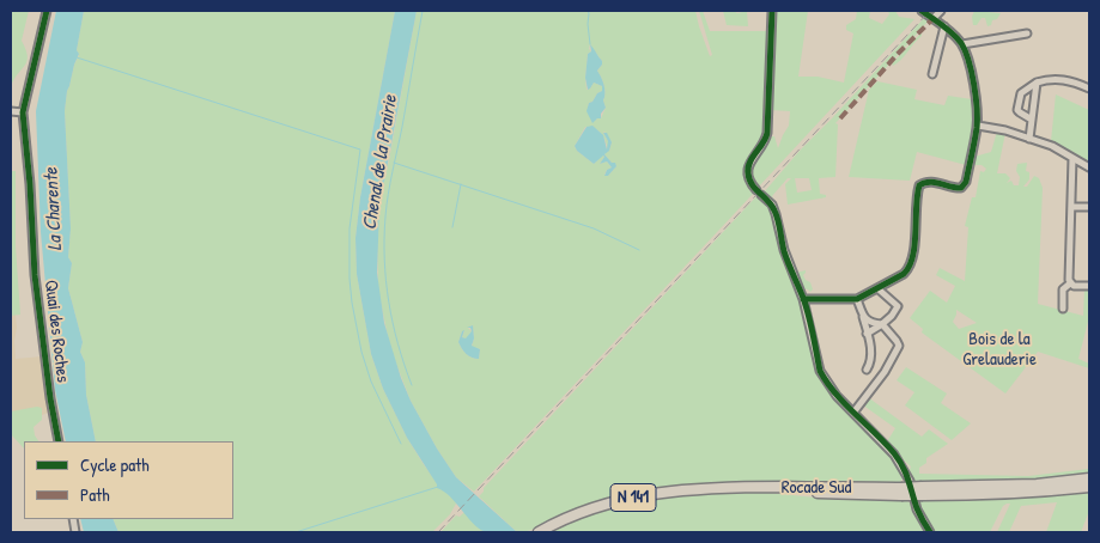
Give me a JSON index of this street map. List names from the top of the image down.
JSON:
{
  "streets": {
    "highway": ["Rocade Sud", "N 141"],
    "street": ["Quai des Roches"]
  },
  "crossings": [
    ["Rocade Sud", "N 141"]
  ],
  "water": ["Chenal de la Prairie", "La Charente"],
  "parks": ["Bois de la Grelauderie"],
  "legend": ["Cycle path", "Path"]
}
